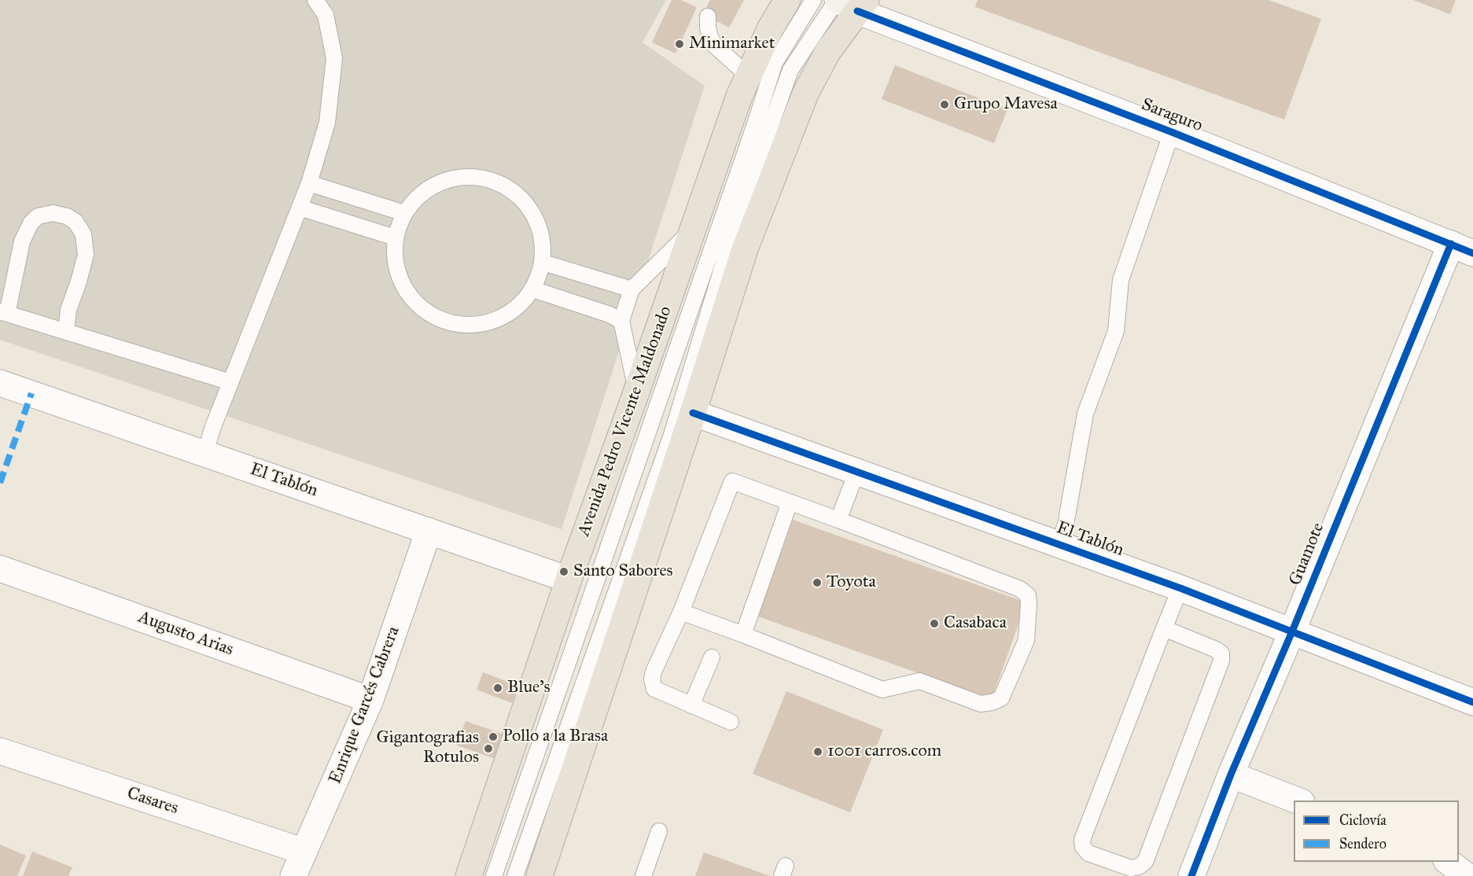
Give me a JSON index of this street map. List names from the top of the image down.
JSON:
{
  "streets": {
    "main road": ["Avenida Pedro Vicente Maldonado"],
    "street": [
      "Saraguro",
      "El Tablón",
      "Guamote",
      "Augusto Arias",
      "Enrique Garcés Cabrera",
      "Casares"
    ]
  },
  "crossings": [
    ["Saraguro", "Guamote"],
    ["Avenida Pedro Vicente Maldonado", "El Tablón"],
    ["El Tablón", "Guamote"],
    ["El Tablón", "Enrique Garcés Cabrera"],
    ["Augusto Arias", "Enrique Garcés Cabrera"],
    ["Enrique Garcés Cabrera", "Casares"]
  ],
  "places": [
    "Minimarket",
    "Grupo Mavesa",
    "Santo Sabores",
    "Toyota",
    "Casabaca",
    "Blue's",
    "Pollo a la Brasa",
    "Gigantografias Rotulos",
    "1001 carros.com"
  ],
  "legend": ["Ciclovía", "Sendero"]
}
